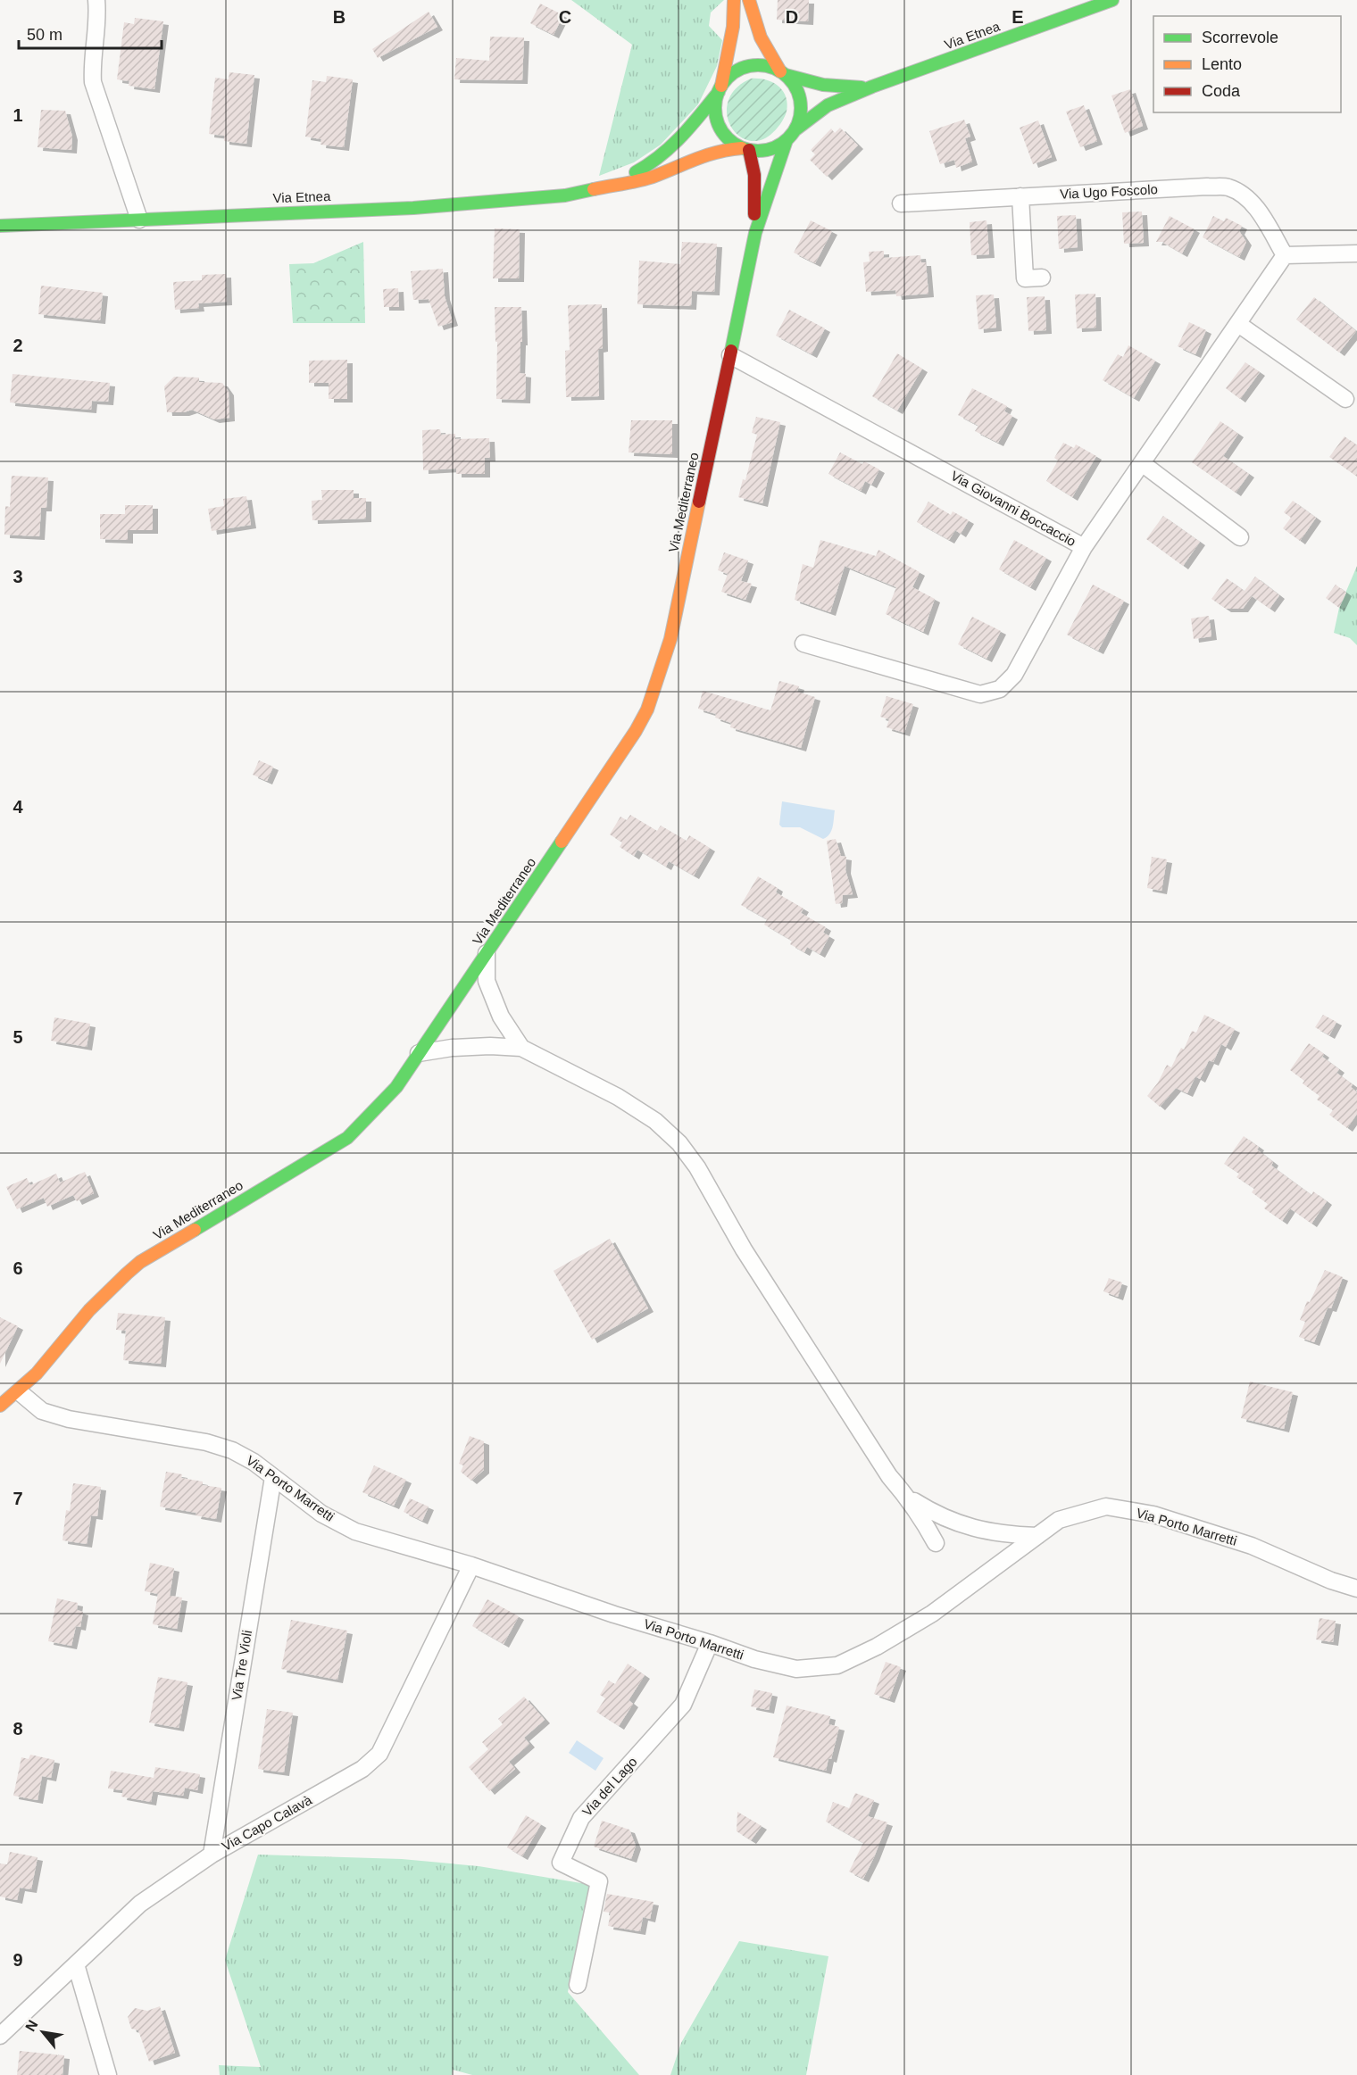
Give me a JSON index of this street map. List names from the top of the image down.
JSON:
{
  "streets": {
    "street": [
      "Via Etnea",
      "Via Ugo Foscolo",
      "Via Mediterraneo",
      "Via Giovanni Boccaccio",
      "Via Porto Marretti",
      "Via Tre Violi",
      "Via del Lago",
      "Via Capo Calavà"
    ]
  },
  "crossings": [
    ["Via Mediterraneo", "Via Giovanni Boccaccio"],
    ["Via Mediterraneo", "Via Porto Marretti"],
    ["Via Porto Marretti", "Via Tre Violi"],
    ["Via Porto Marretti", "Via del Lago"],
    ["Via Porto Marretti", "Via Capo Calavà"],
    ["Via Tre Violi", "Via Capo Calavà"]
  ],
  "legend": ["Scorrevole", "Lento", "Coda"],
  "scale_bar": "50 m",
  "north": "top left",
  "grid": {
    "columns": [
      "B",
      "C",
      "D",
      "E"
    ],
    "rows": [
      "1",
      "2",
      "3",
      "4",
      "5",
      "6",
      "7",
      "8",
      "9"
    ]
  }
}
